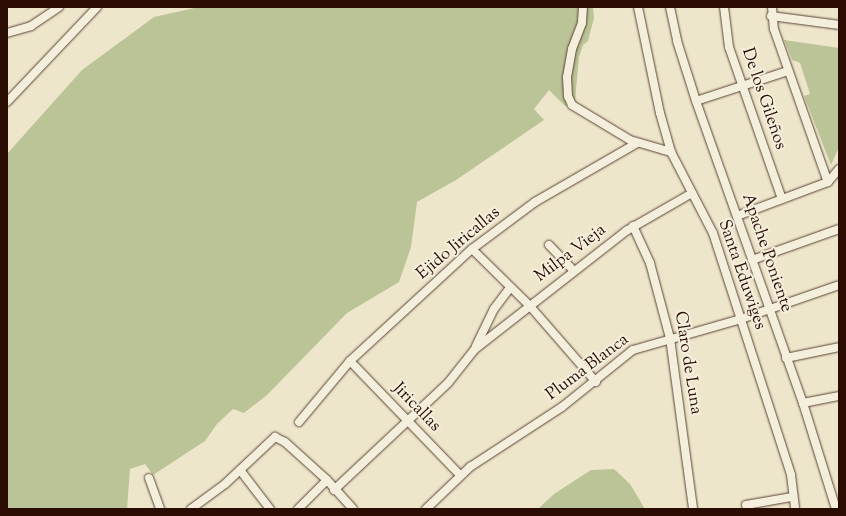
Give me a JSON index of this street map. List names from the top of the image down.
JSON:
{
  "streets": {
    "street": [
      "De los Gileños",
      "Ejido Jiricallas",
      "Apache Poniente",
      "Milpa Vieja",
      "Santa Eduwiges",
      "Claro de Luna",
      "Pluma Blanca",
      "Jiricallas"
    ]
  },
  "crossings": [
    ["Ejido Jiricallas", "Jiricallas"],
    ["Apache Poniente", "Pluma Blanca"],
    ["Milpa Vieja", "Santa Eduwiges"],
    ["Milpa Vieja", "Claro de Luna"],
    ["Milpa Vieja", "Jiricallas"],
    ["Santa Eduwiges", "Pluma Blanca"],
    ["Claro de Luna", "Pluma Blanca"],
    ["Pluma Blanca", "Jiricallas"]
  ]
}
